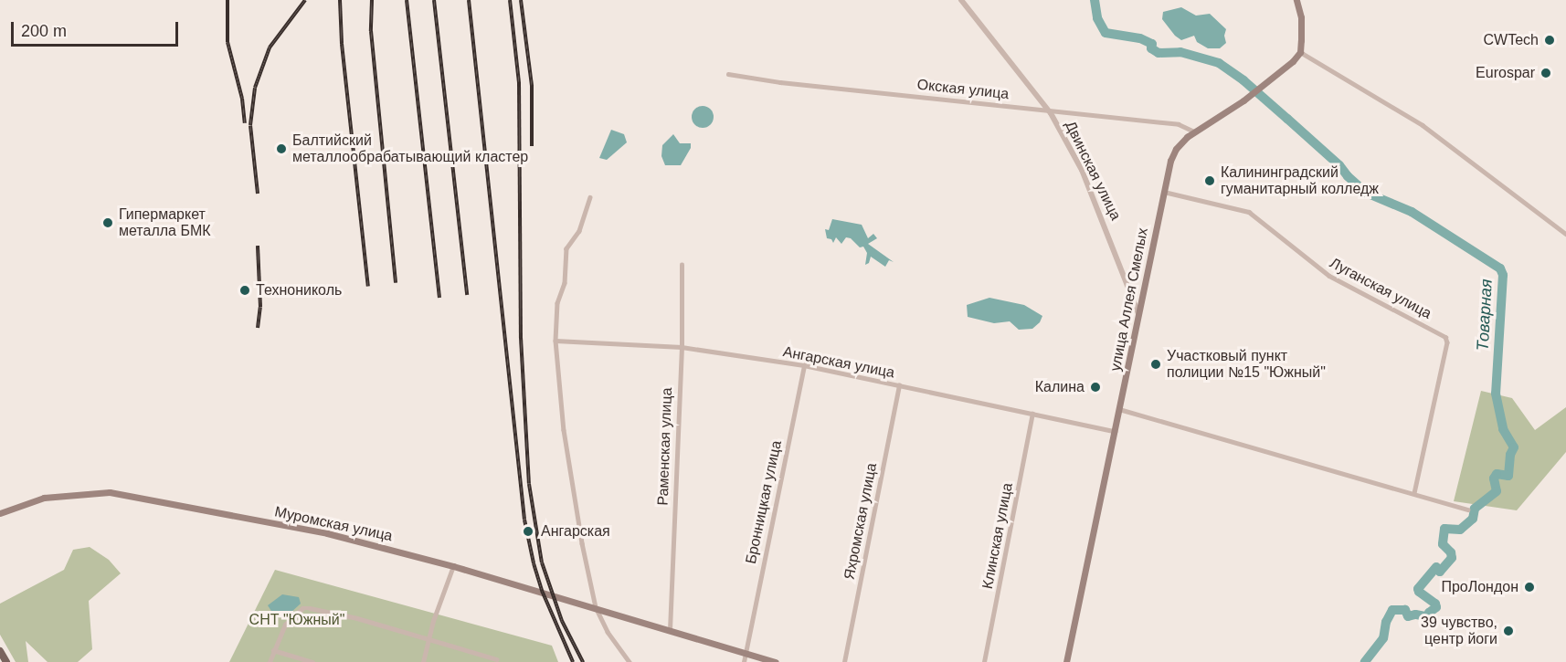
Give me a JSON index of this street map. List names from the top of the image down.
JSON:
{
  "streets": {
    "main road": ["улица Аллея Смелых", "Муромская улица"],
    "street": [
      "Окская улица",
      "Двинская улица",
      "Луганская улица",
      "Ангарская улица",
      "Раменская улица",
      "Бронницкая улица",
      "Яхромская улица",
      "Клинская улица"
    ]
  },
  "crossings": [
    ["Окская улица", "Двинская улица"],
    ["Окская улица", "улица Аллея Смелых"],
    ["Двинская улица", "улица Аллея Смелых"],
    ["Луганская улица", "улица Аллея Смелых"],
    ["улица Аллея Смелых", "Ангарская улица"],
    ["Ангарская улица", "Раменская улица"],
    ["Ангарская улица", "Бронницкая улица"],
    ["Ангарская улица", "Яхромская улица"],
    ["Ангарская улица", "Клинская улица"],
    ["Раменская улица", "Муромская улица"]
  ],
  "water": ["Товарная"],
  "parks": ["СНТ \"Южный\""],
  "places": [
    "CWTech",
    "Eurospar",
    "Балтийский металлообрабатывающий кластер",
    "Калининградский гуманитарный колледж",
    "Гипермаркет металла БМК",
    "Технониколь",
    "Участковый пункт полиции №15 \"Южный\"",
    "Калина",
    "Ангарская",
    "ПроЛондон",
    "39 чувство, центр йоги"
  ],
  "scale_bar": "200 m"
}
